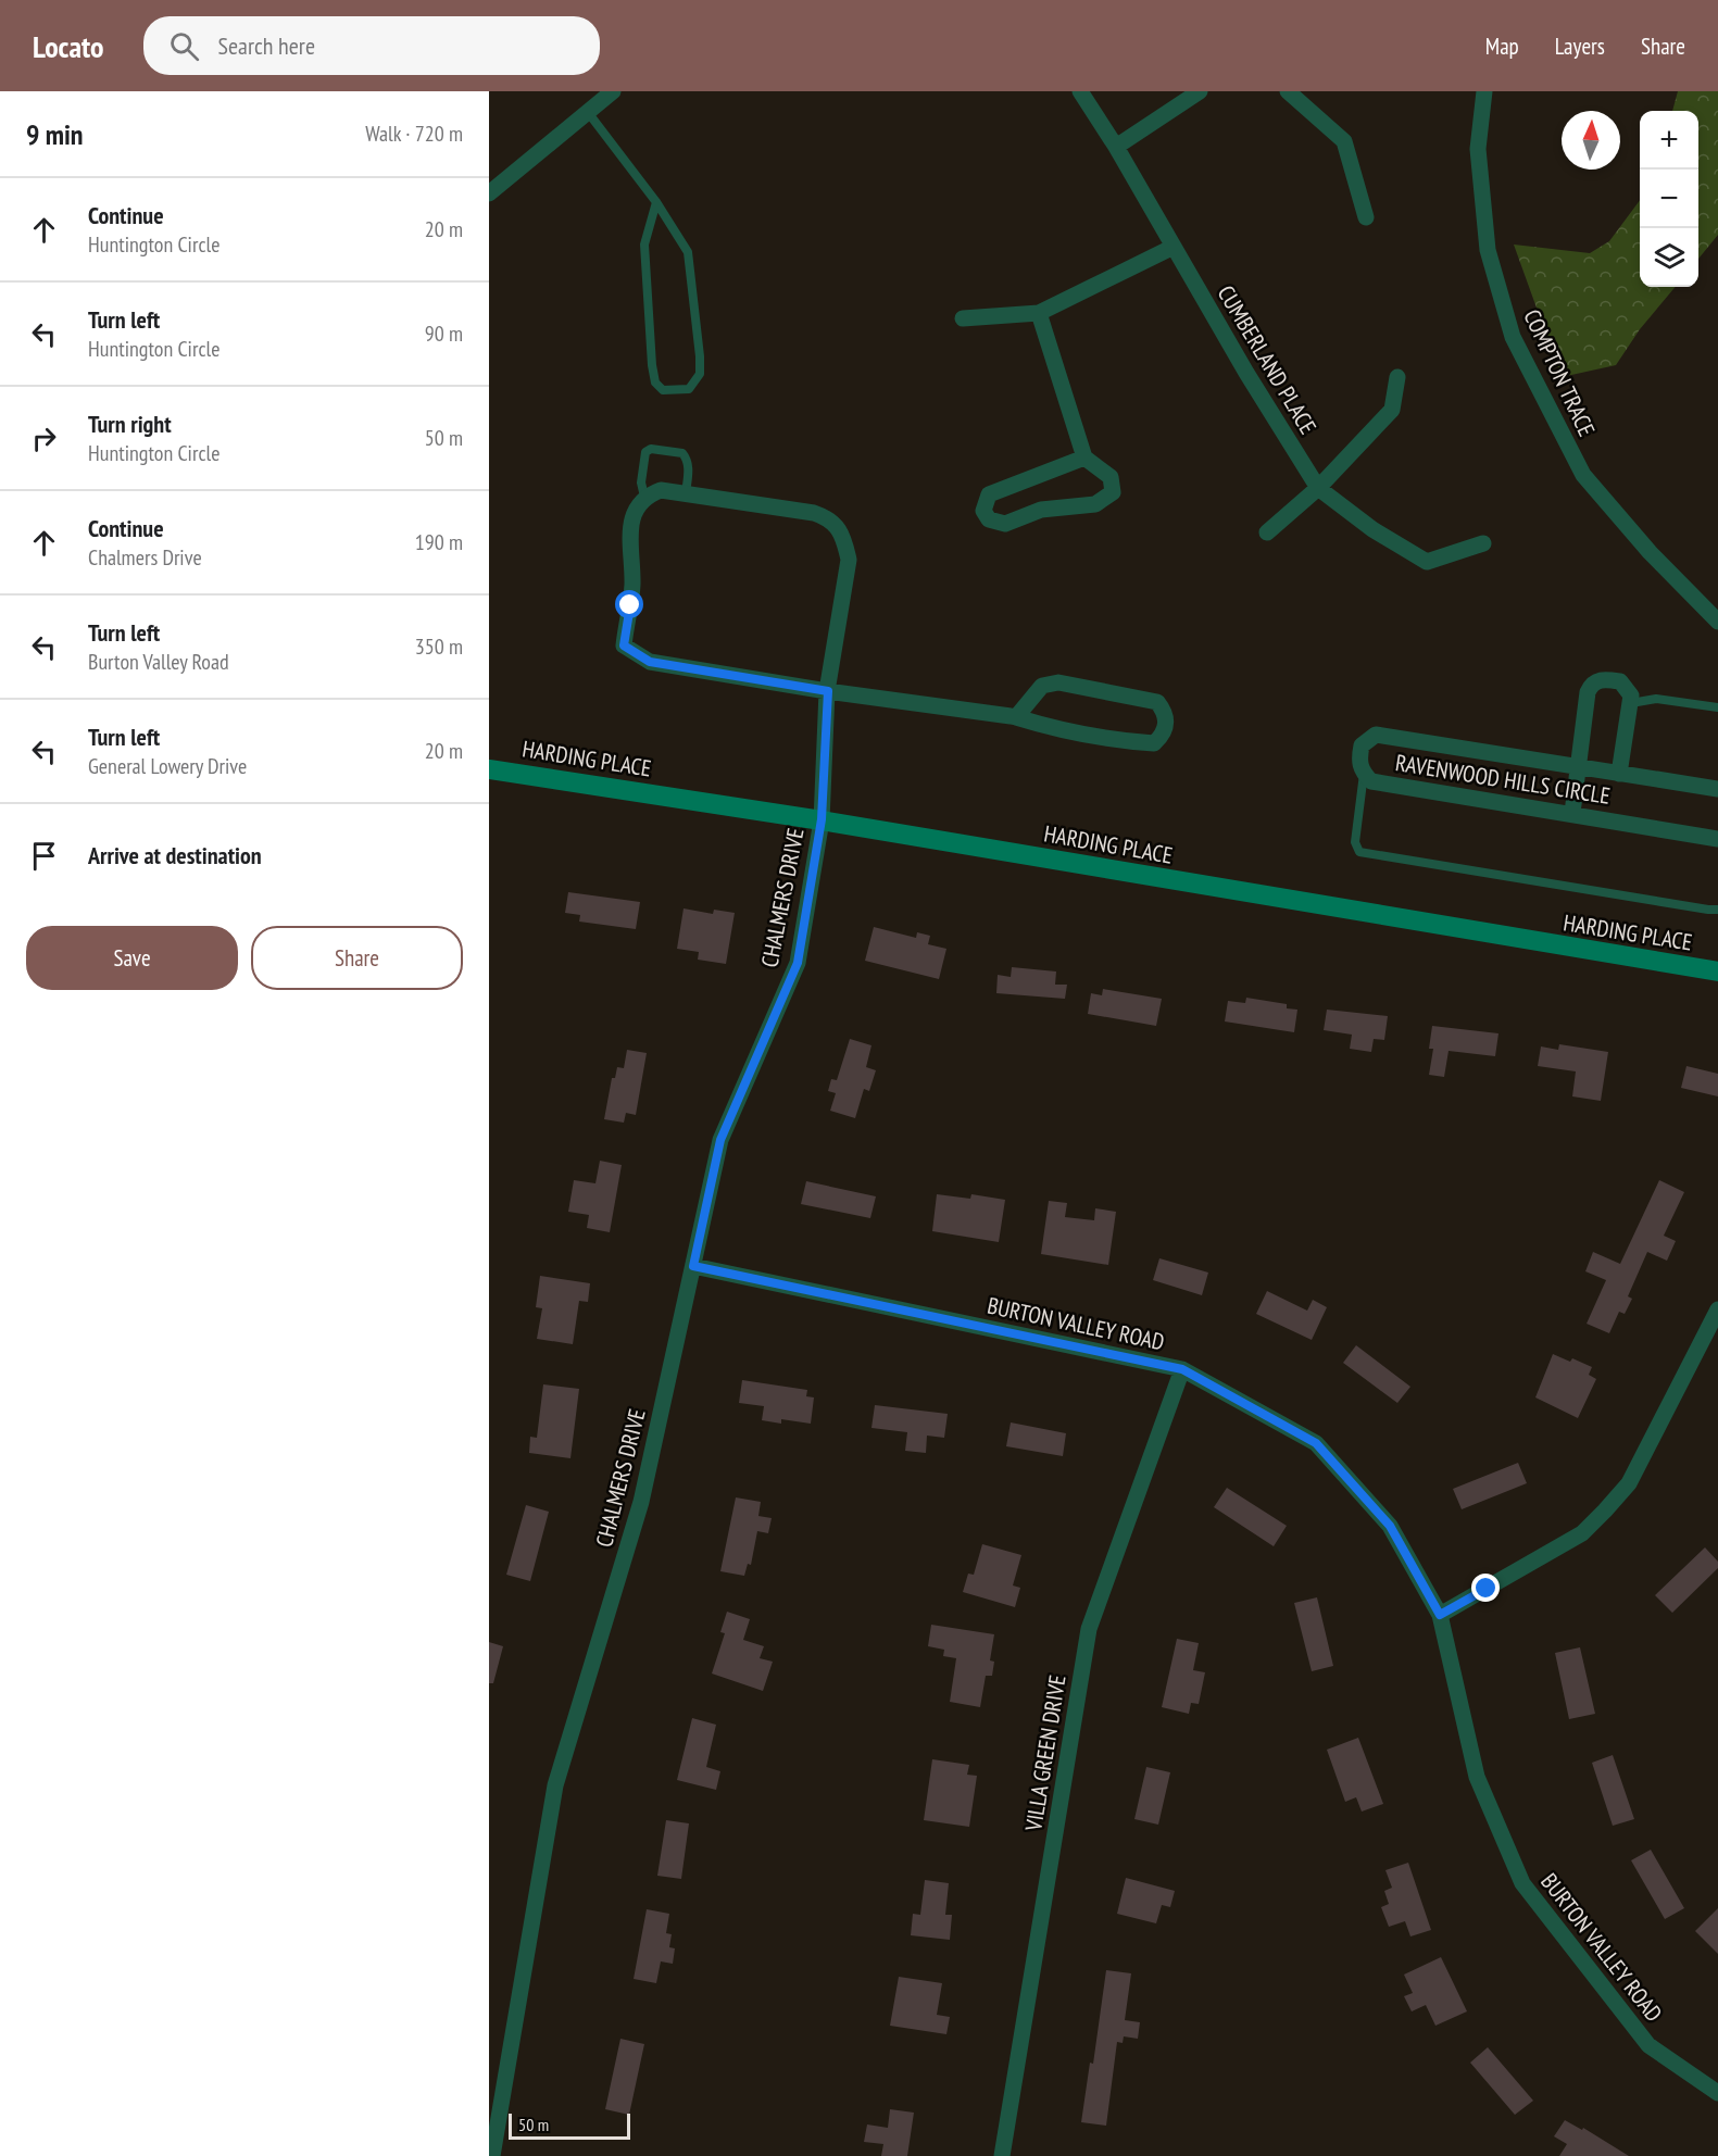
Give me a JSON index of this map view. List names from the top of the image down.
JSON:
{
  "streets": {
    "main road": ["HARDING PLACE"],
    "street": [
      "CUMBERLAND PLACE",
      "COMPTON TRACE",
      "RAVENWOOD HILLS CIRCLE",
      "CHALMERS DRIVE",
      "BURTON VALLEY ROAD",
      "VILLA GREEN DRIVE"
    ]
  },
  "crossings": [
    ["HARDING PLACE", "CHALMERS DRIVE"],
    ["CHALMERS DRIVE", "BURTON VALLEY ROAD"],
    ["BURTON VALLEY ROAD", "VILLA GREEN DRIVE"]
  ],
  "scale_bar": "50 m",
  "north": "top",
  "page": {
    "header": "Locato",
    "search": "Search here",
    "nav": ["Map", "Layers", "Share"],
    "heading": ["9 min", "Walk · 720 m"],
    "map_buttons": ["+", "−"],
    "list": [
      ["Continue", "Huntington Circle", "20 m"],
      ["Turn left", "Huntington Circle", "90 m"],
      ["Turn right", "Huntington Circle", "50 m"],
      ["Continue", "Chalmers Drive", "190 m"],
      ["Turn left", "Burton Valley Road", "350 m"],
      ["Turn left", "General Lowery Drive", "20 m"],
      "Arrive at destination"
    ],
    "buttons": ["Save", "Share"],
    "scale": "50 m"
  }
}
